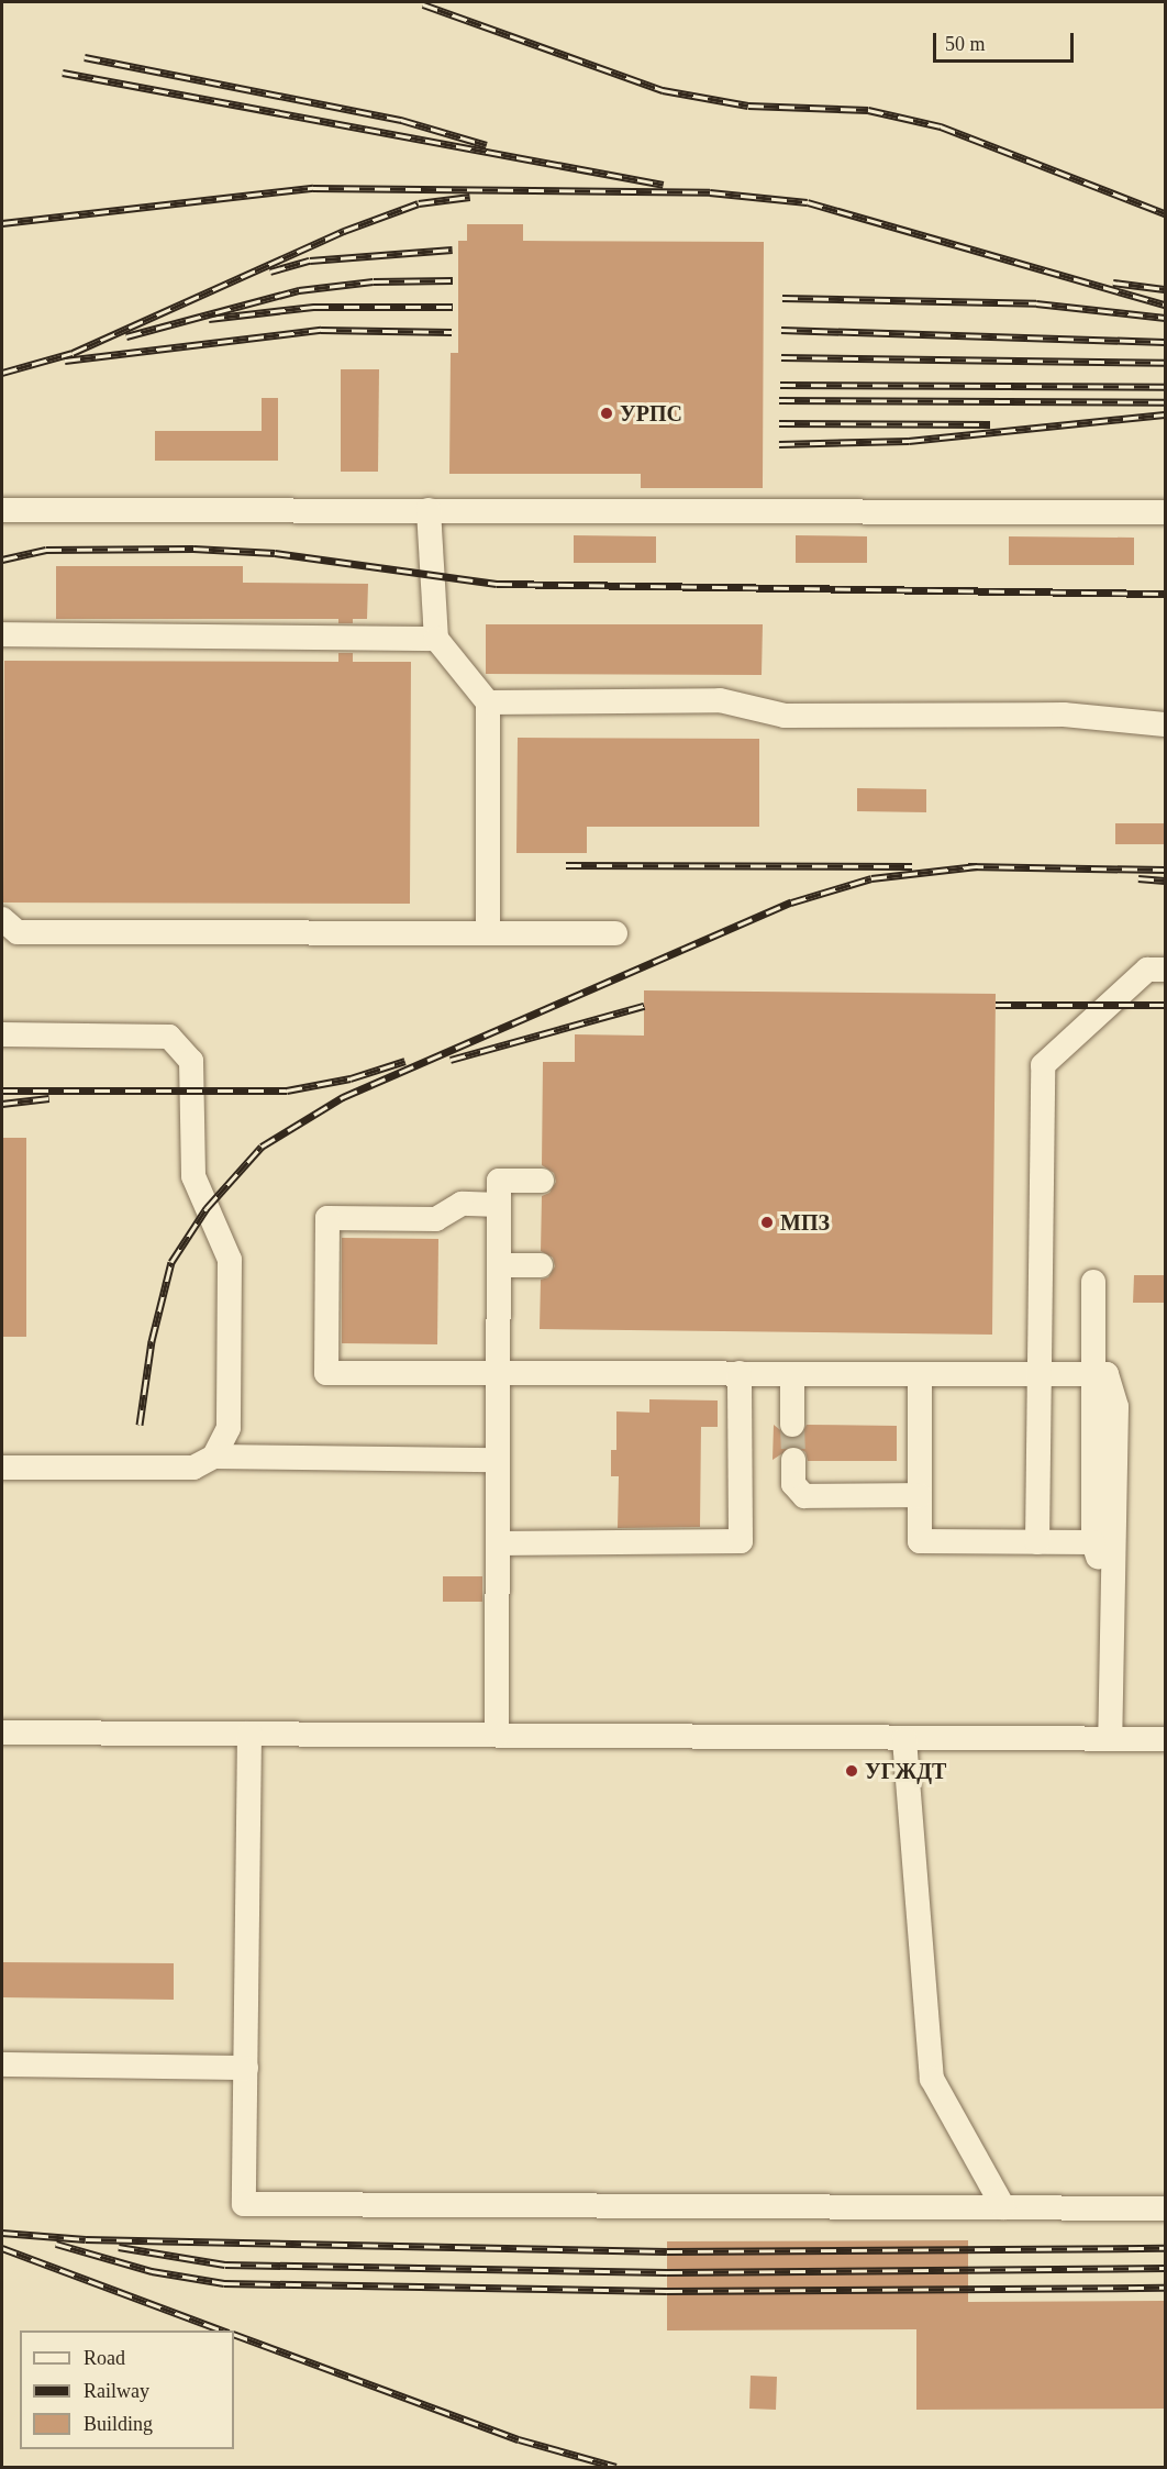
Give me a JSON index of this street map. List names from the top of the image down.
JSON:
{
  "places": ["УРПС", "МПЗ", "УГЖДТ"],
  "legend": ["Road", "Railway", "Building"],
  "scale_bar": "50 m"
}
